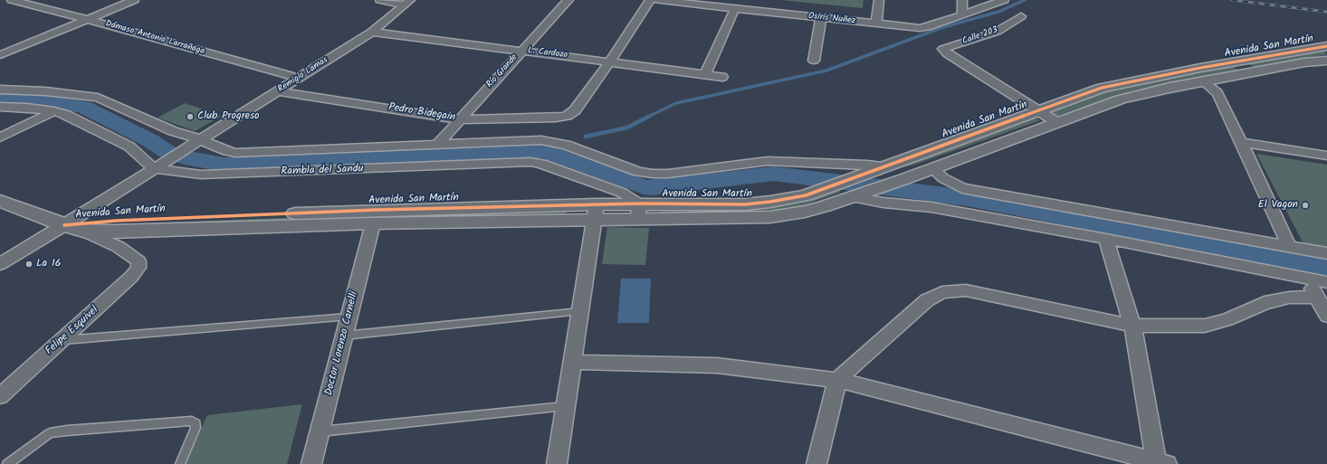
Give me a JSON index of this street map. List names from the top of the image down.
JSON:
{
  "streets": {
    "street": [
      "Osiris Nuñez",
      "Calle 203",
      "Dámaso Antonio Larrañaga",
      "Avenida San Martín",
      "L. Cardozo",
      "Río Grande",
      "Remigio Lamas",
      "Pedro Bidegain",
      "Rambla del Sandu",
      "Felipe Esquivel",
      "Doctor Lorenzo Carnelli"
    ]
  },
  "crossings": [
    ["Calle 203", "Avenida San Martín"],
    ["Dámaso Antonio Larrañaga", "Remigio Lamas"],
    ["Avenida San Martín", "Remigio Lamas"],
    ["Avenida San Martín", "Rambla del Sandu"],
    ["Avenida San Martín", "Felipe Esquivel"],
    ["Avenida San Martín", "Doctor Lorenzo Carnelli"],
    ["L. Cardozo", "Río Grande"],
    ["L. Cardozo", "Remigio Lamas"],
    ["L. Cardozo", "Pedro Bidegain"],
    ["Río Grande", "Pedro Bidegain"],
    ["Remigio Lamas", "Pedro Bidegain"],
    ["Remigio Lamas", "Rambla del Sandu"]
  ],
  "places": ["Club Progreso", "El Vagon", "La 16"]
}
